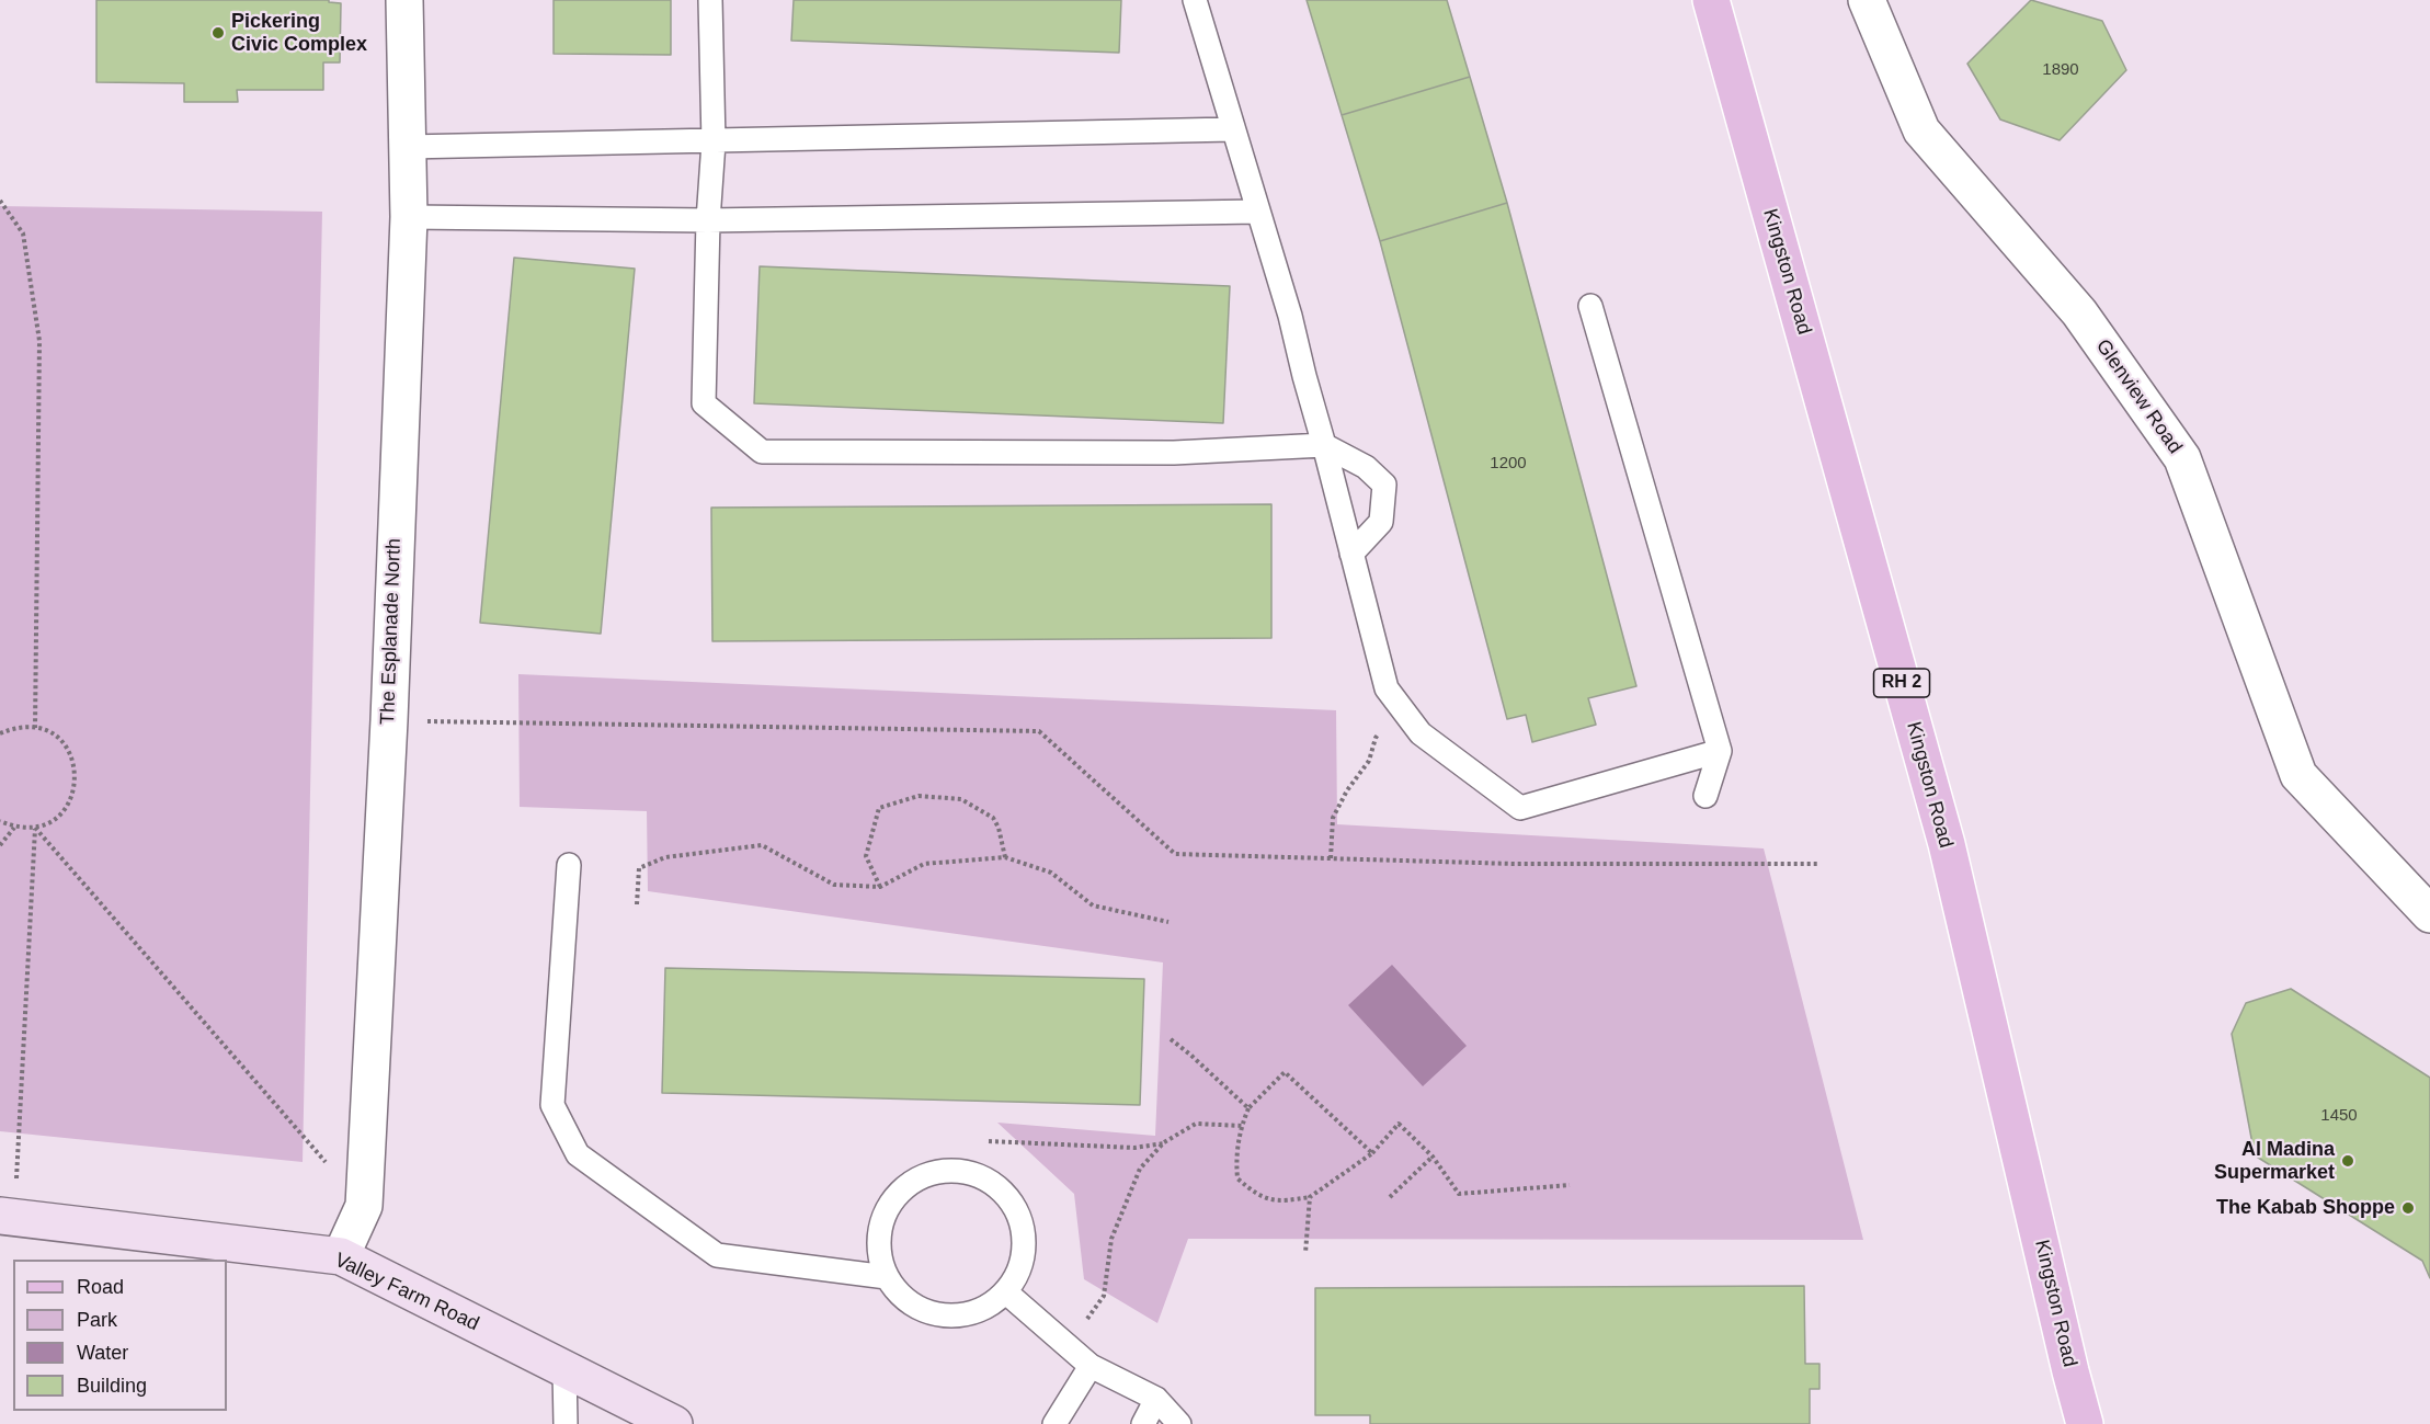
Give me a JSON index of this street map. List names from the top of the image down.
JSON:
{
  "streets": {
    "main road": ["Kingston Road", "RH 2"],
    "street": ["Glenview Road", "The Esplanade North", "Valley Farm Road"]
  },
  "crossings": [
    ["The Esplanade North", "Valley Farm Road"]
  ],
  "places": ["Pickering Civic Complex", "Al Madina Supermarket", "The Kabab Shoppe"],
  "house_numbers": ["1890", "1200", "1450"],
  "legend": [
    "Road",
    "Park",
    "Water",
    "Building"
  ]
}
